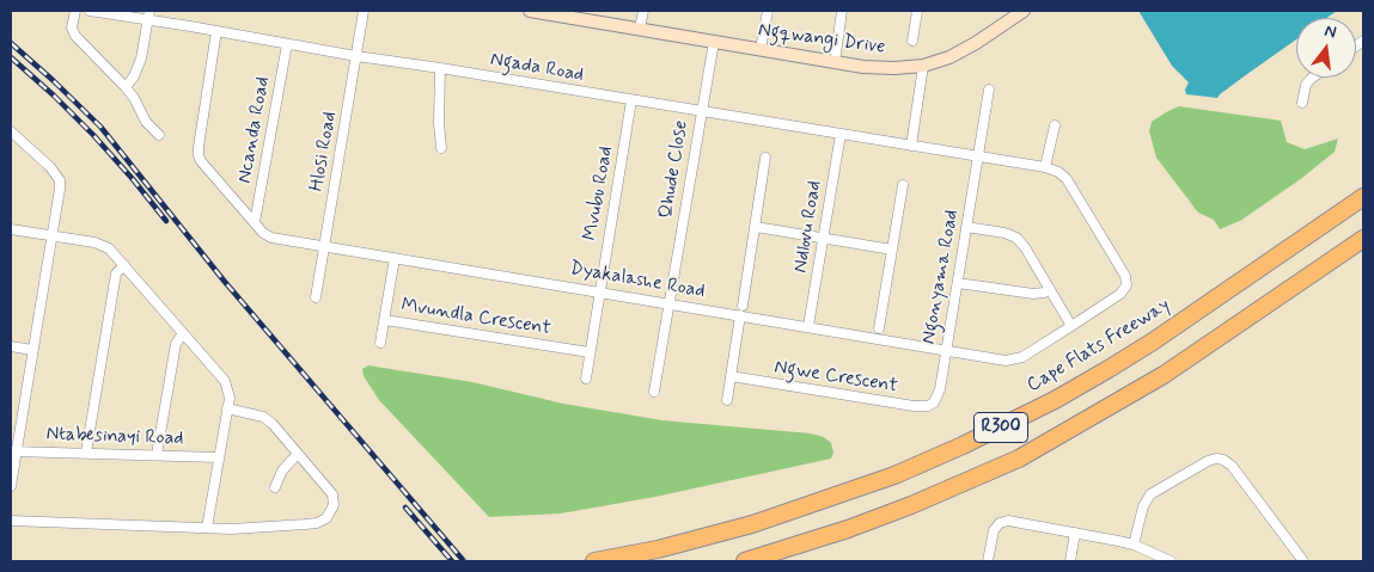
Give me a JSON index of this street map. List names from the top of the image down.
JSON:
{
  "streets": {
    "highway": ["Cape Flats Freeway", "R300"],
    "street": [
      "Ngqwangi Drive",
      "Ngada Road",
      "Ncanda Road",
      "Hlosi Road",
      "Qhude Close",
      "Mvubu Road",
      "Ndlovu Road",
      "Ngonyama Road",
      "Dyakalashe Road",
      "Mvundla Crescent",
      "Ngwe Crescent",
      "Ntabesinayi Road"
    ]
  },
  "crossings": [
    ["Ngqwangi Drive", "Qhude Close"],
    ["Ngada Road", "Ncanda Road"],
    ["Ngada Road", "Hlosi Road"],
    ["Ngada Road", "Qhude Close"],
    ["Ngada Road", "Mvubu Road"],
    ["Ngada Road", "Ndlovu Road"],
    ["Ngada Road", "Ngonyama Road"],
    ["Ngada Road", "Dyakalashe Road"],
    ["Ncanda Road", "Dyakalashe Road"],
    ["Hlosi Road", "Dyakalashe Road"],
    ["Qhude Close", "Dyakalashe Road"],
    ["Mvubu Road", "Dyakalashe Road"],
    ["Ndlovu Road", "Dyakalashe Road"],
    ["Ngonyama Road", "Dyakalashe Road"],
    ["Ngonyama Road", "Ngwe Crescent"],
    ["Dyakalashe Road", "Mvundla Crescent"]
  ],
  "north": "top"
}
